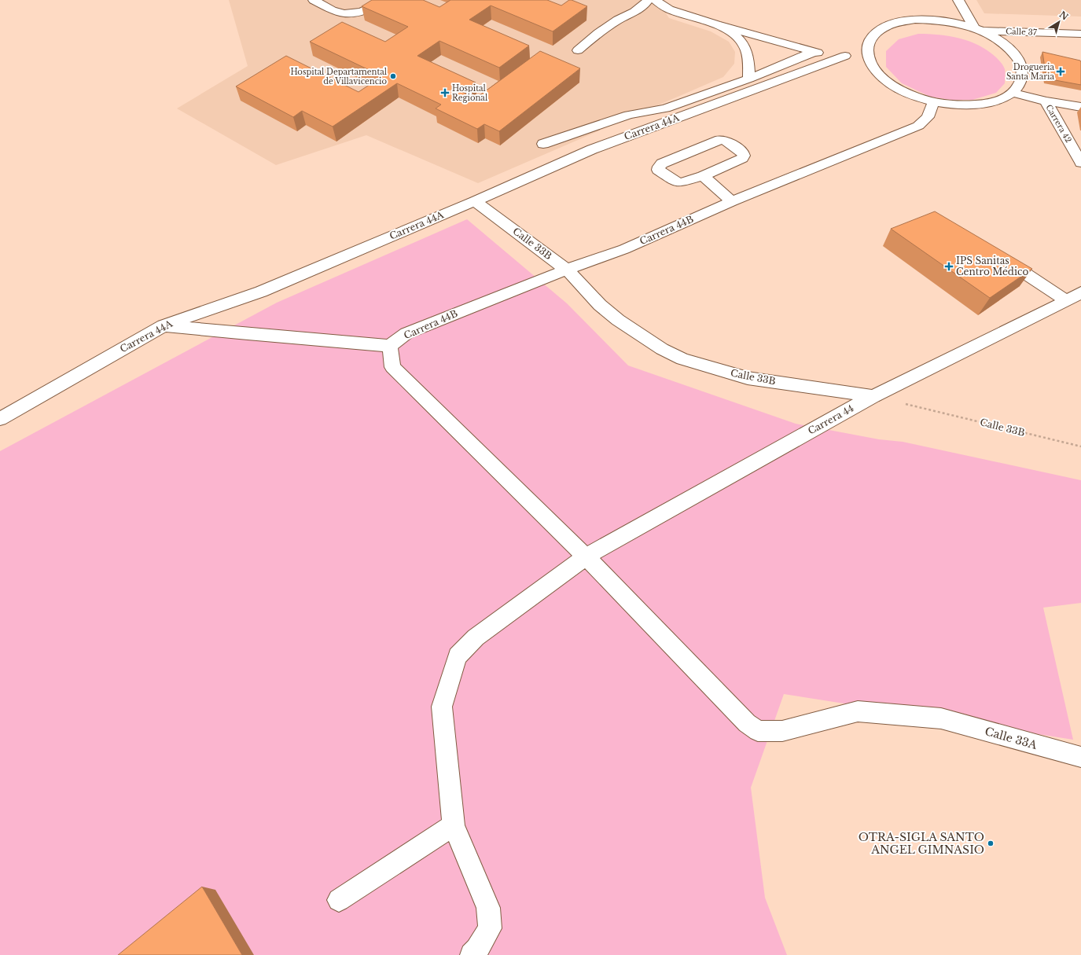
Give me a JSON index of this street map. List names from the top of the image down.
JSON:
{
  "streets": {
    "street": [
      "Calle 37",
      "Carrera 42",
      "Carrera 44A",
      "Carrera 44B",
      "Calle 33B",
      "Carrera 44",
      "Calle 33A"
    ]
  },
  "crossings": [
    ["Carrera 44A", "Calle 33B"],
    ["Carrera 44B", "Calle 33B"],
    ["Carrera 44B", "Calle 33A"],
    ["Calle 33B", "Carrera 44"],
    ["Carrera 44", "Calle 33A"]
  ],
  "places": {
    "health": ["Drogueria Santa Maria", "Hospital Regional", "IPS Sanitas Centro Médico"],
    "other": ["Hospital Departamental de Villavicencio", "OTRA-SIGLA SANTO ANGEL GIMNASIO"]
  },
  "north": "top right"
}
